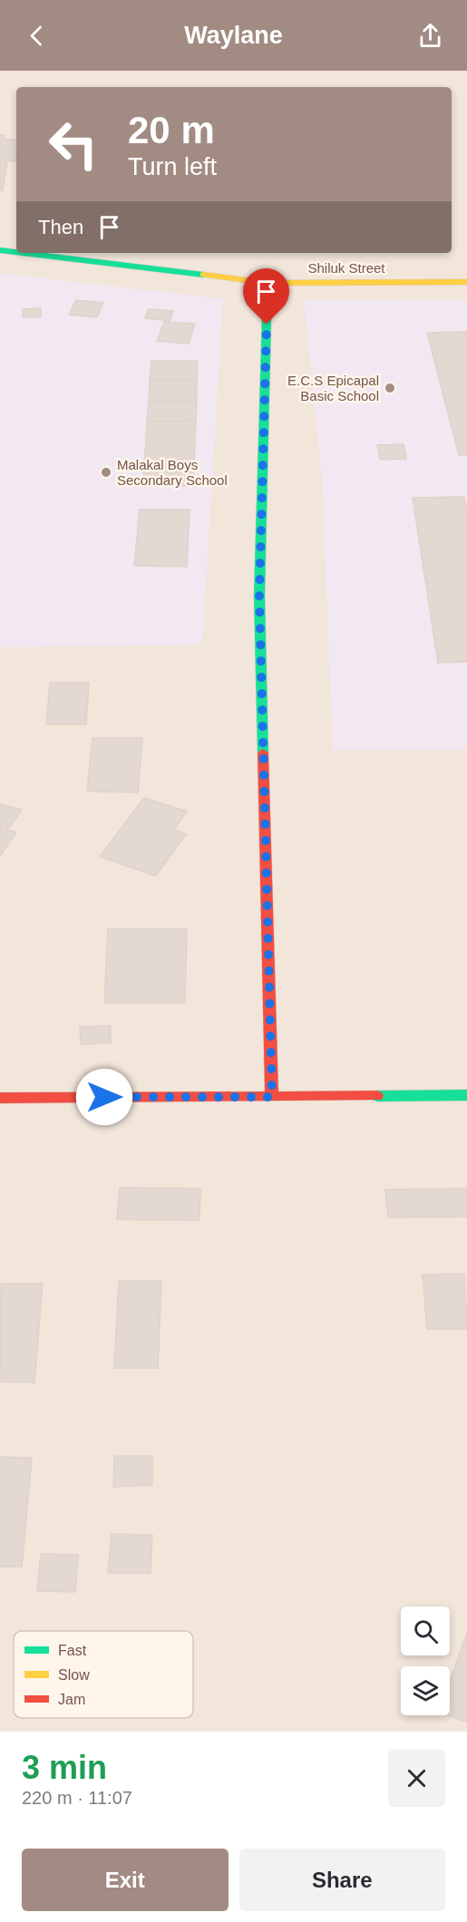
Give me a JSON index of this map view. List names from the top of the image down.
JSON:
{
  "streets": {
    "street": ["Shiluk Street"]
  },
  "places": ["E.C.S Epicapal Basic School", "Malakal Boys Secondary School"],
  "legend": ["Fast", "Slow", "Jam"],
  "page": {
    "header": "Waylane",
    "turn": ["20 m", "Turn left"],
    "then": "Then",
    "heading": ["3 min", "220 m · 11:07"],
    "buttons": ["Exit", "Share"]
  }
}
